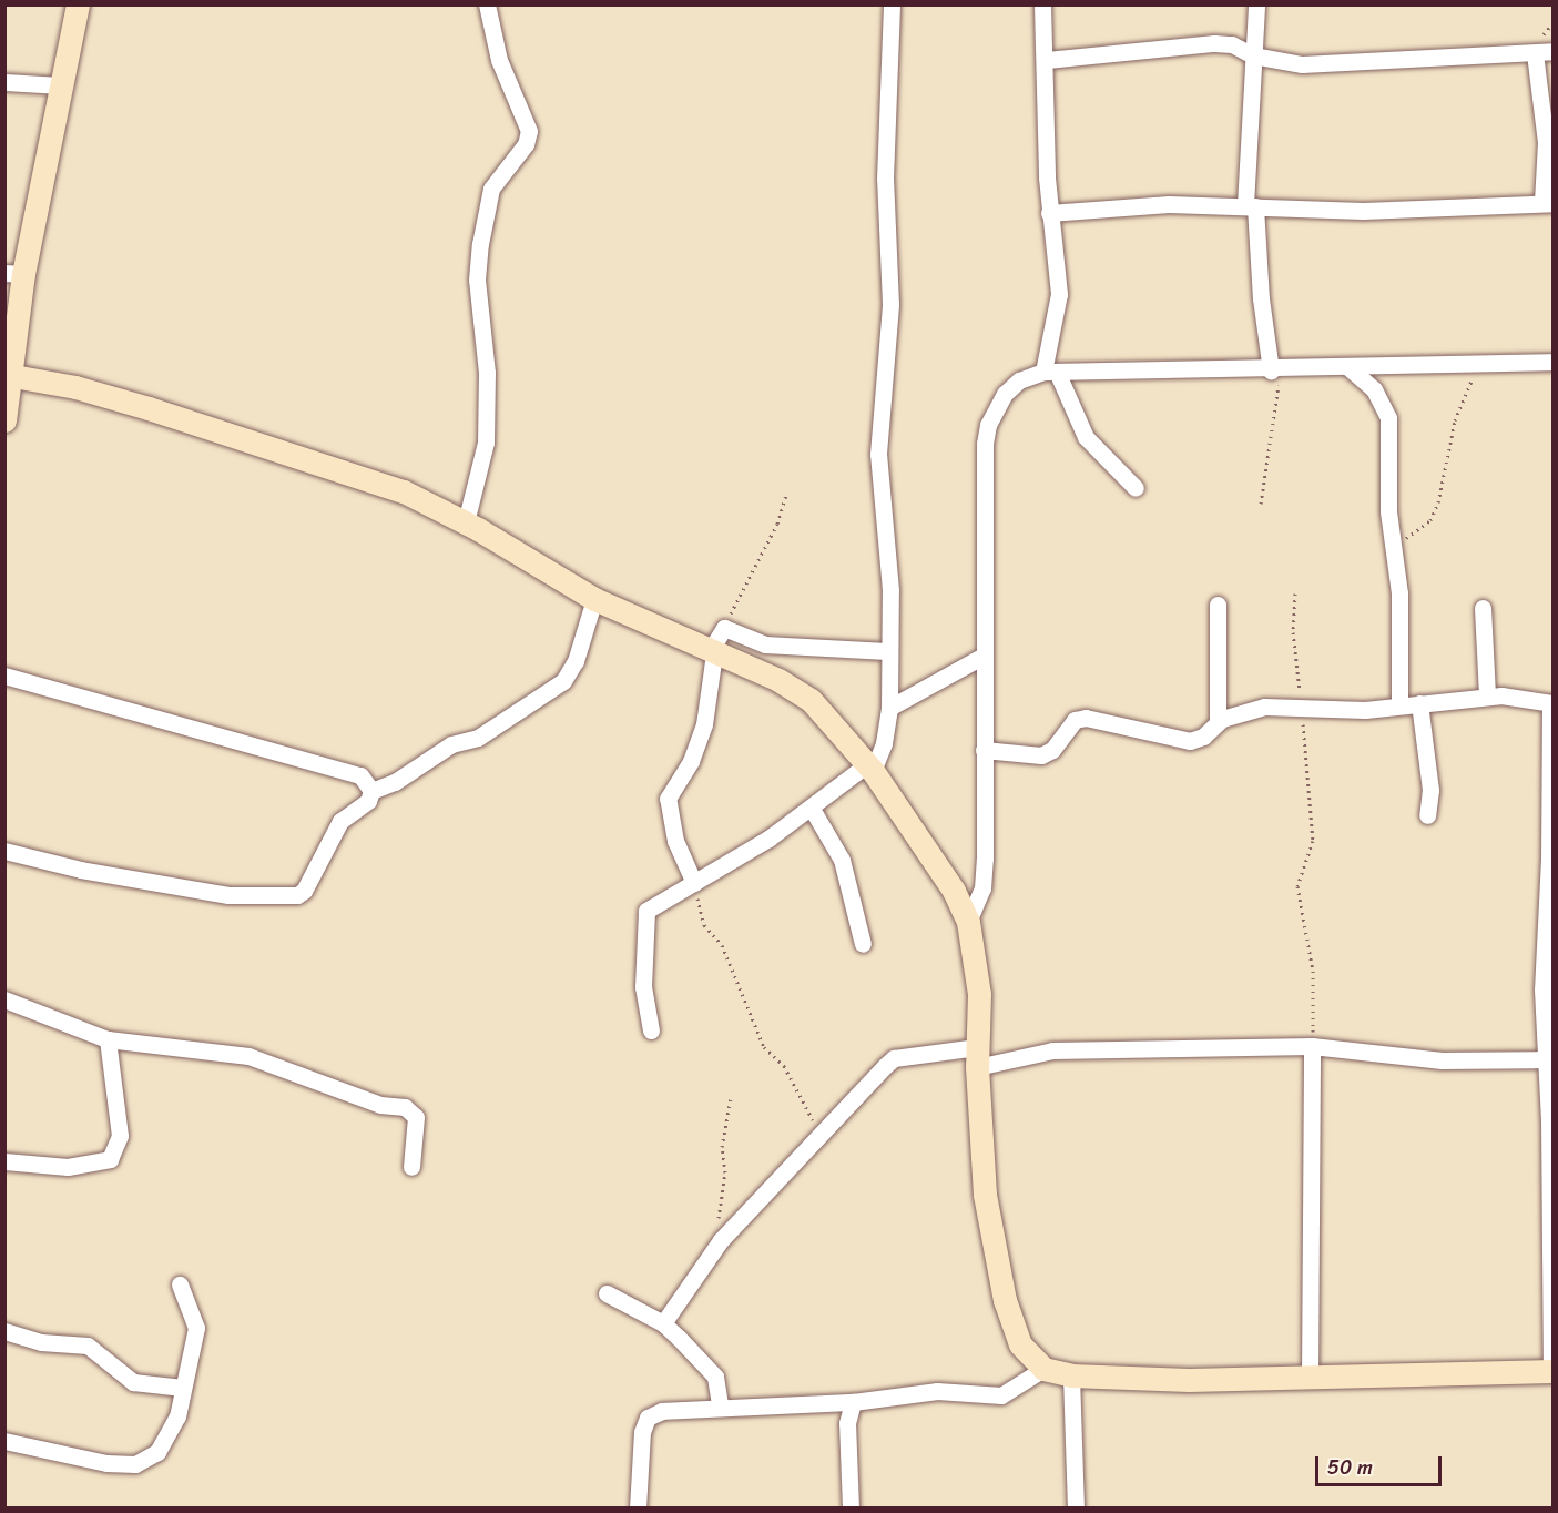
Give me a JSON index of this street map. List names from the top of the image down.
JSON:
{
  "scale_bar": "50 m"
}
